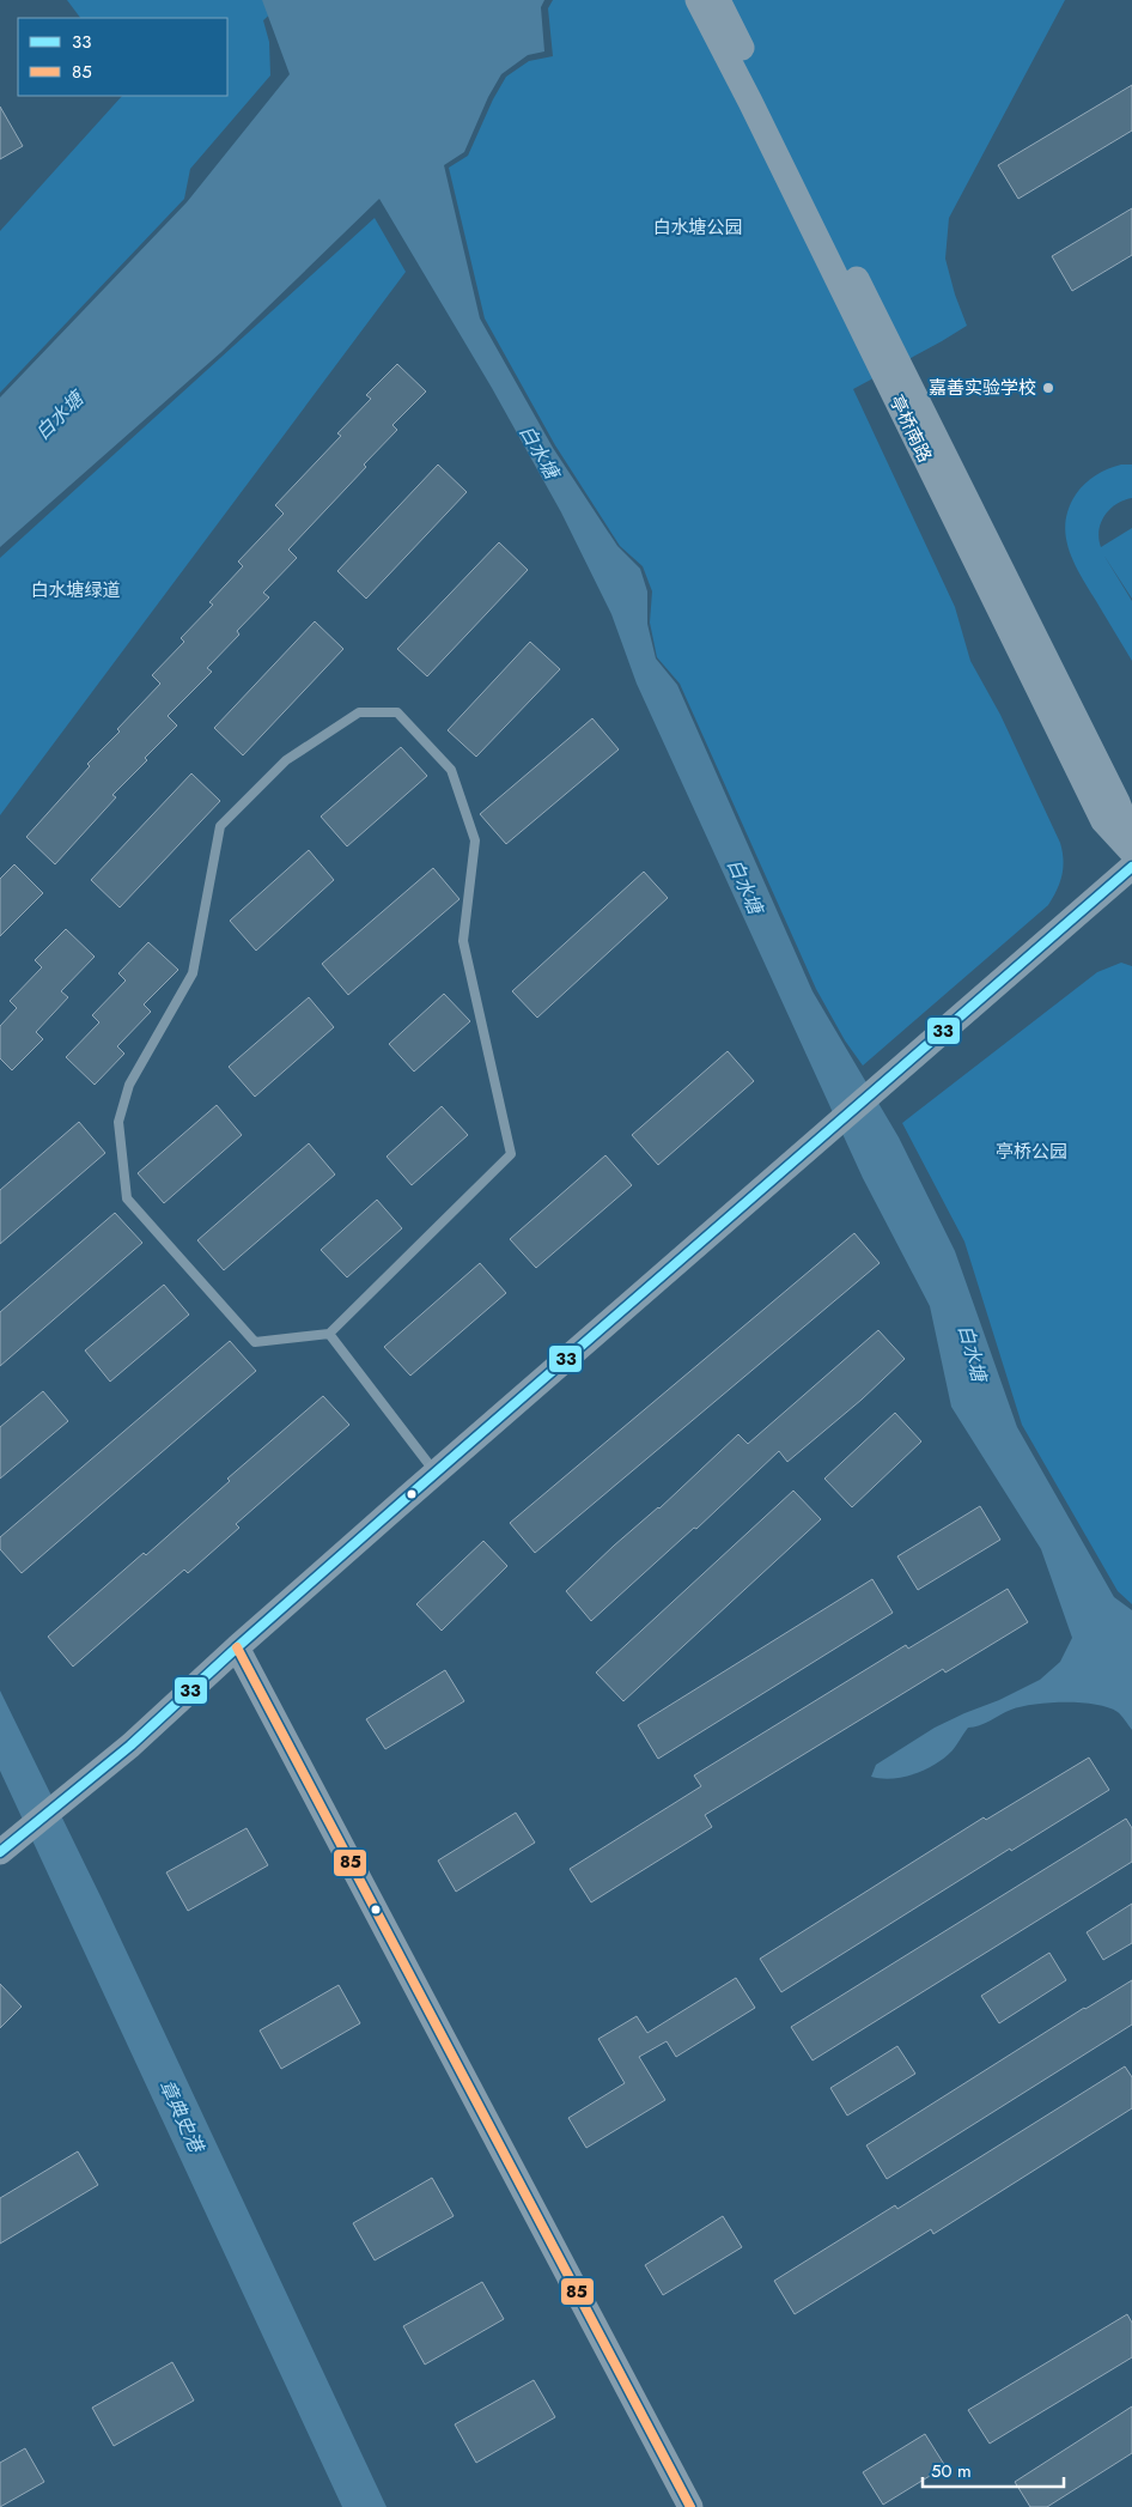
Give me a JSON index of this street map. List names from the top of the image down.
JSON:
{
  "streets": {
    "street": ["亭桥南路"]
  },
  "water": ["白水塘", "章典史港"],
  "parks": ["白水塘公园", "白水塘绿道", "亭桥公园"],
  "places": ["嘉善实验学校"],
  "lines": ["transit line 33", "transit line 85"],
  "legend": ["33", "85"],
  "scale_bar": "50 m"
}
